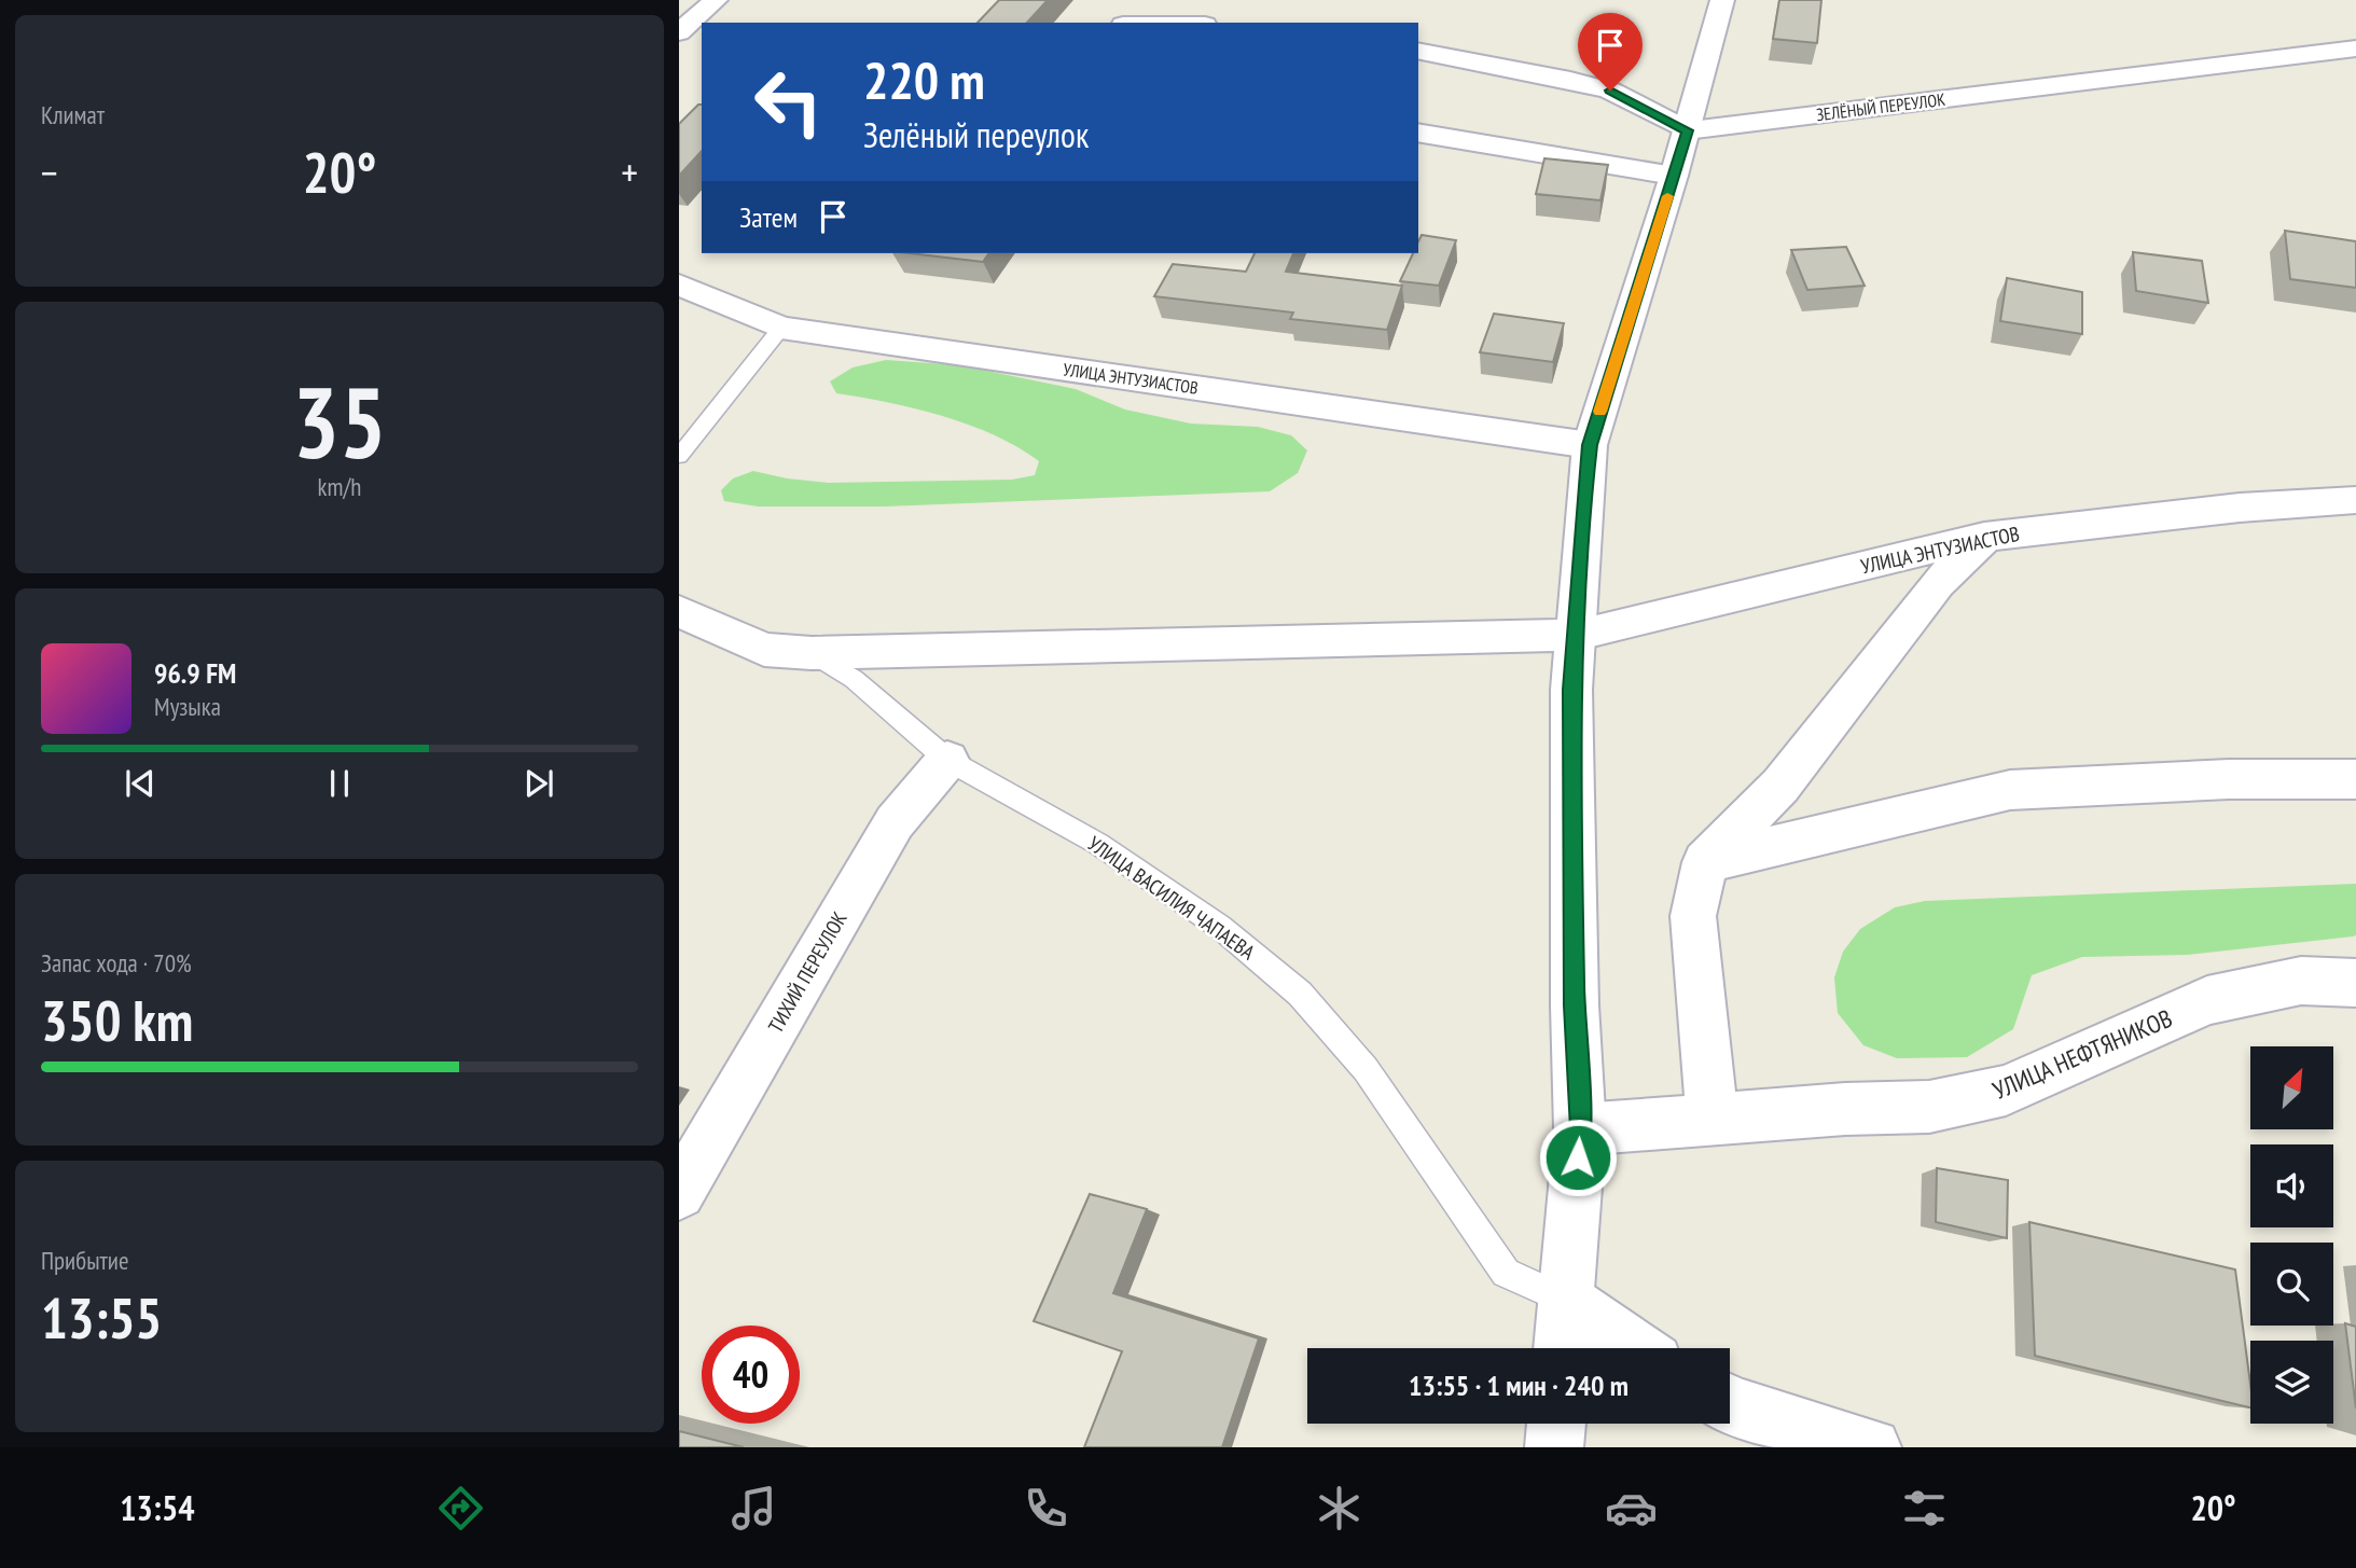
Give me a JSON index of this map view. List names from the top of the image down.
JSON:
{
  "streets": {
    "street": [
      "ЗЕЛЁНЫЙ ПЕРЕУЛОК",
      "УЛИЦА ЭНТУЗИАСТОВ",
      "УЛИЦА ВАСИЛИЯ ЧАПАЕВА",
      "ТИХИЙ ПЕРЕУЛОК",
      "УЛИЦА НЕФТЯНИКОВ"
    ]
  },
  "crossings": [
    ["УЛИЦА ЭНТУЗИАСТОВ", "УЛИЦА ВАСИЛИЯ ЧАПАЕВА"],
    ["УЛИЦА ВАСИЛИЯ ЧАПАЕВА", "ТИХИЙ ПЕРЕУЛОК"]
  ],
  "north": "top right",
  "page": {
    "tile": [
      "Климат",
      ["35", "km/h"],
      ["Запас хода · 70%", "350 km"],
      ["Прибытие", "13:55"]
    ],
    "turn": ["220 m", "Зелёный переулок"],
    "heat": ["−", "20°", "+"],
    "then": "Затем",
    "song": ["96.9 FM", "Музыка"],
    "limit": "40",
    "trip": "13:55 · 1 мин · 240 m",
    "tabs": ["13:54", "20°"]
  }
}
